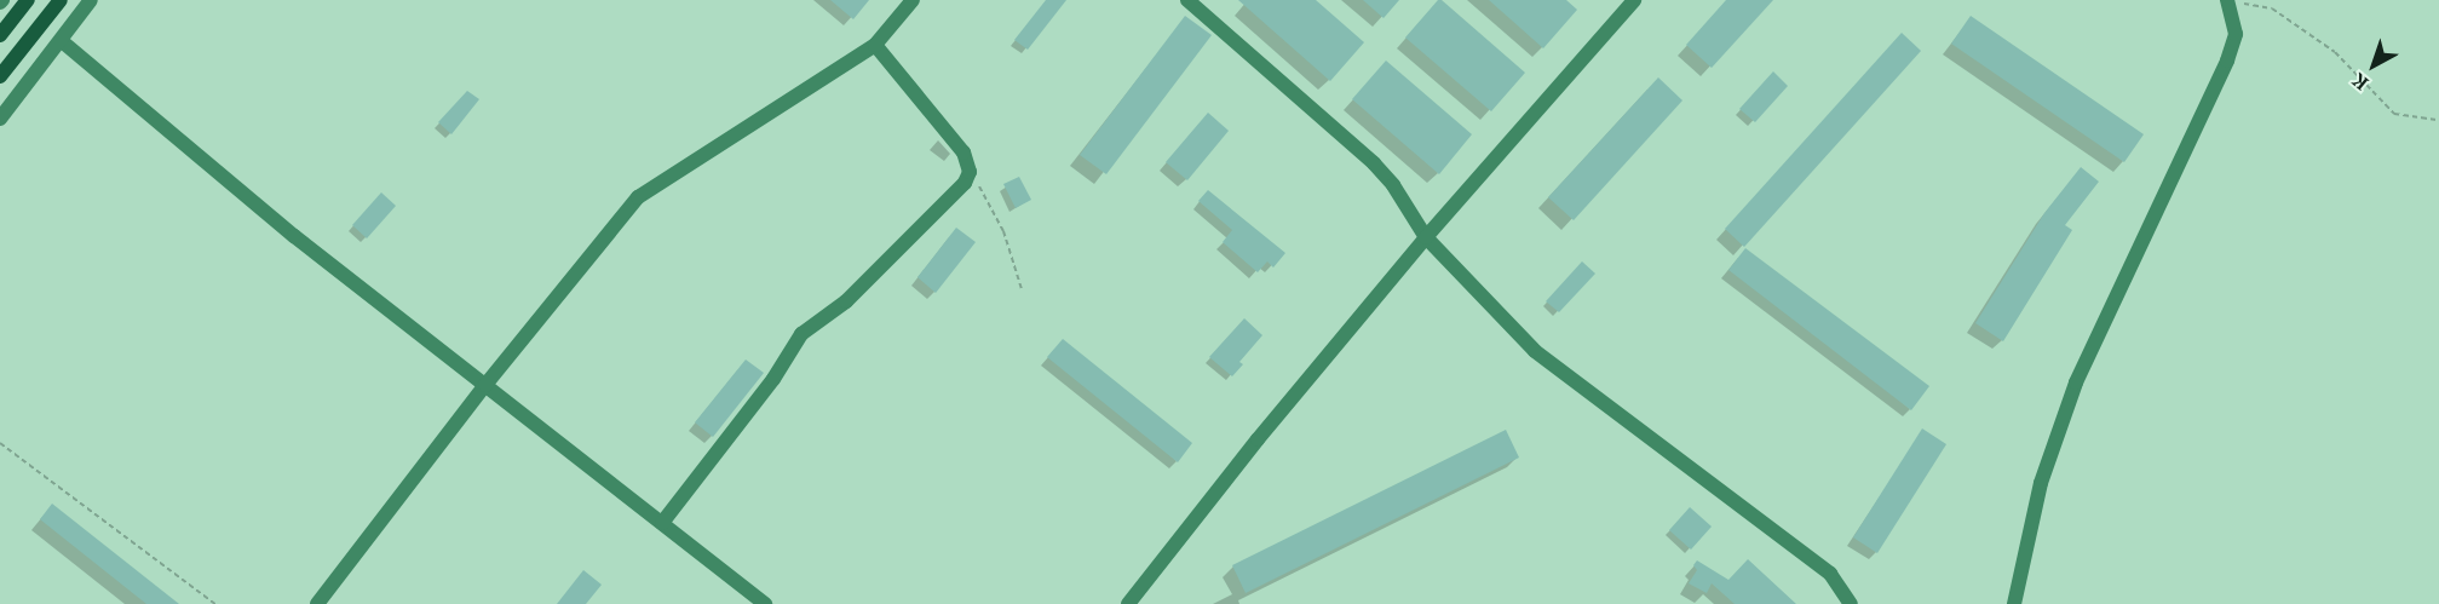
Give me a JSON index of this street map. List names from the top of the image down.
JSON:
{
  "north": "bottom left"
}
